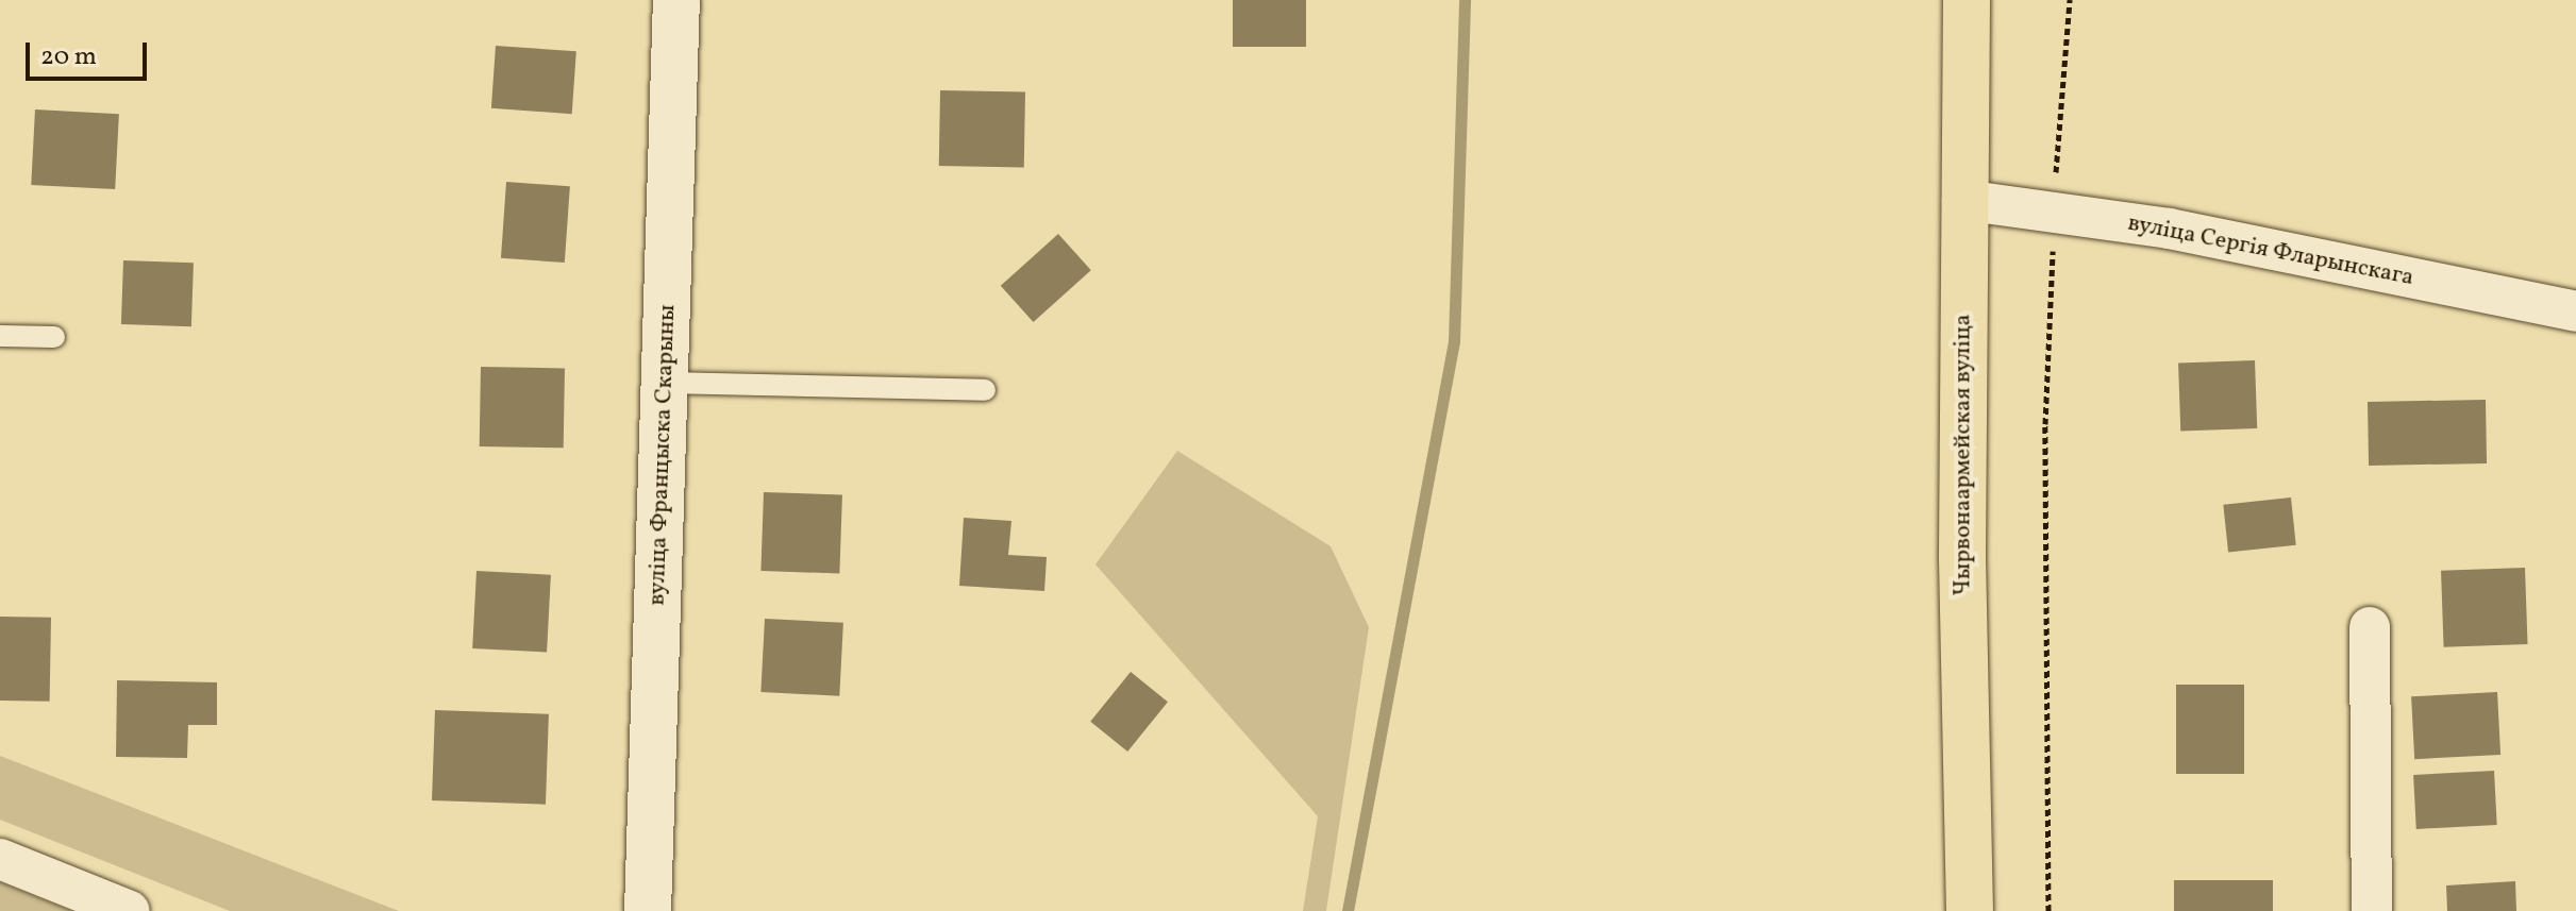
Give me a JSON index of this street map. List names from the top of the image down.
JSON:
{
  "streets": {
    "main road": ["Чырвонаармейская вуліца"],
    "street": ["вуліца Сергія Фларынскага", "вуліца Францыска Скарыны"]
  },
  "crossings": [
    ["вуліца Сергія Фларынскага", "Чырвонаармейская вуліца"]
  ],
  "scale_bar": "20 m"
}
